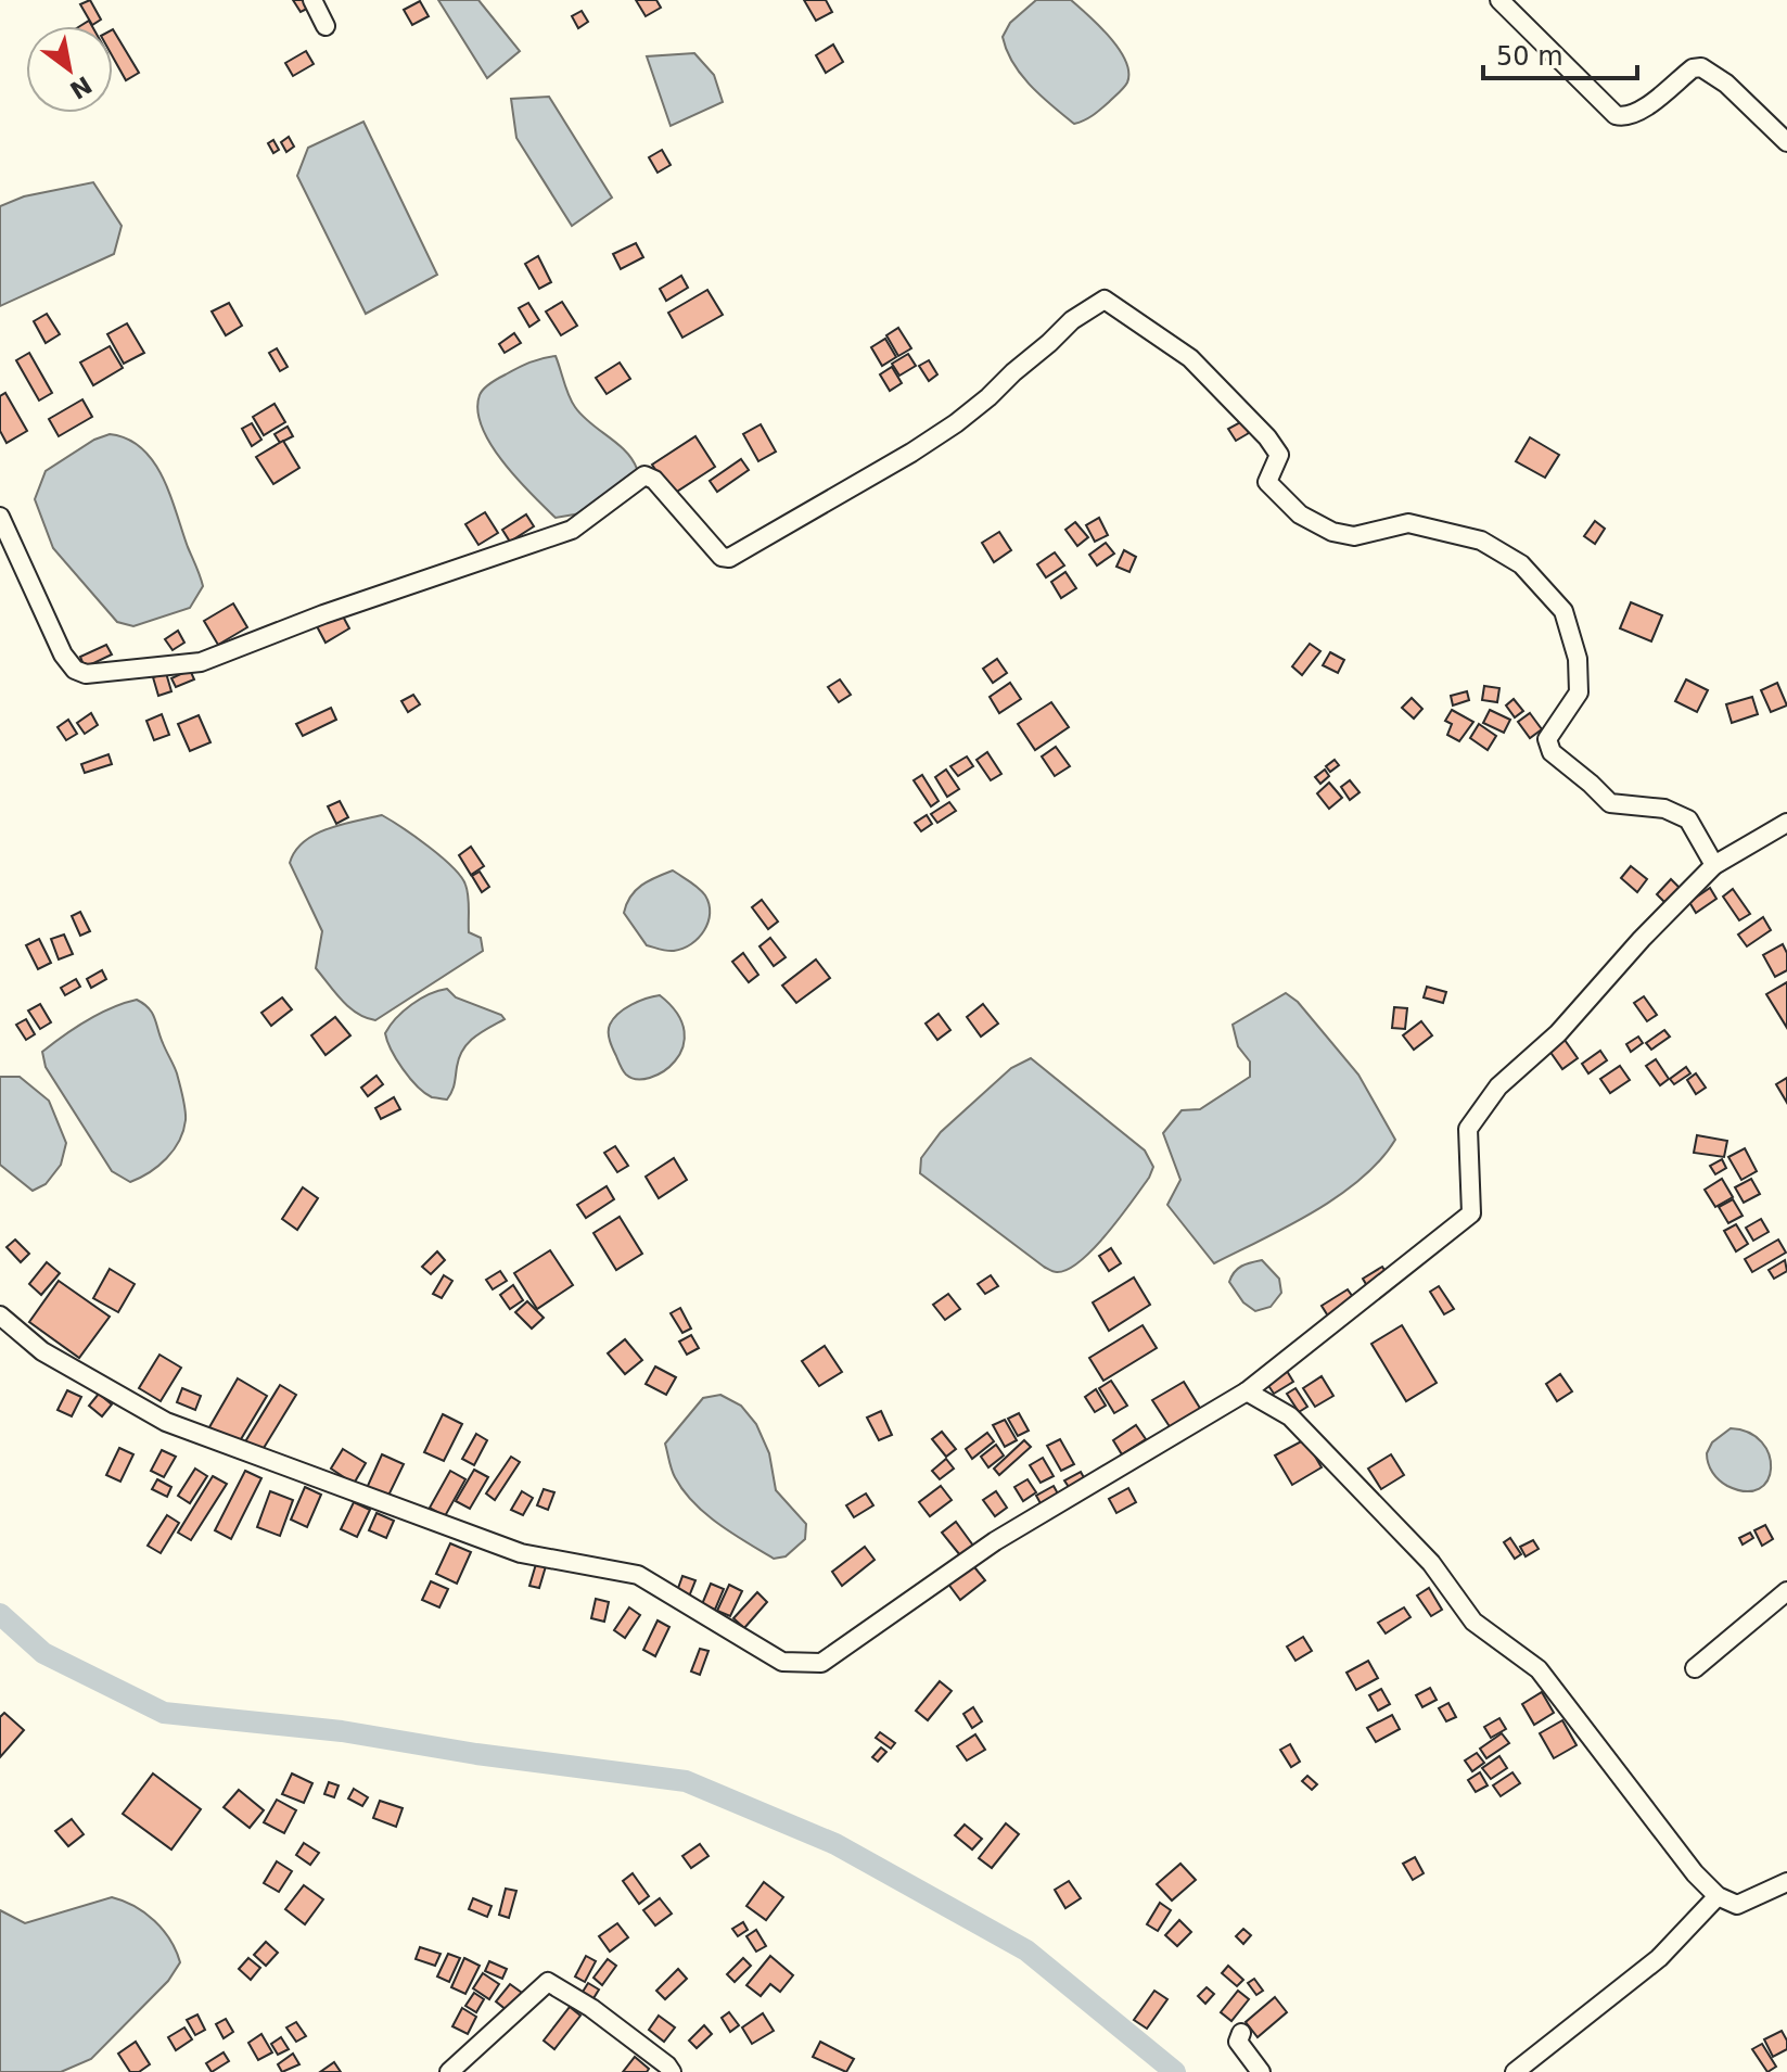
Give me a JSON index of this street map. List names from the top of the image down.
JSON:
{
  "scale_bar": "50 m",
  "north": "bottom right"
}
